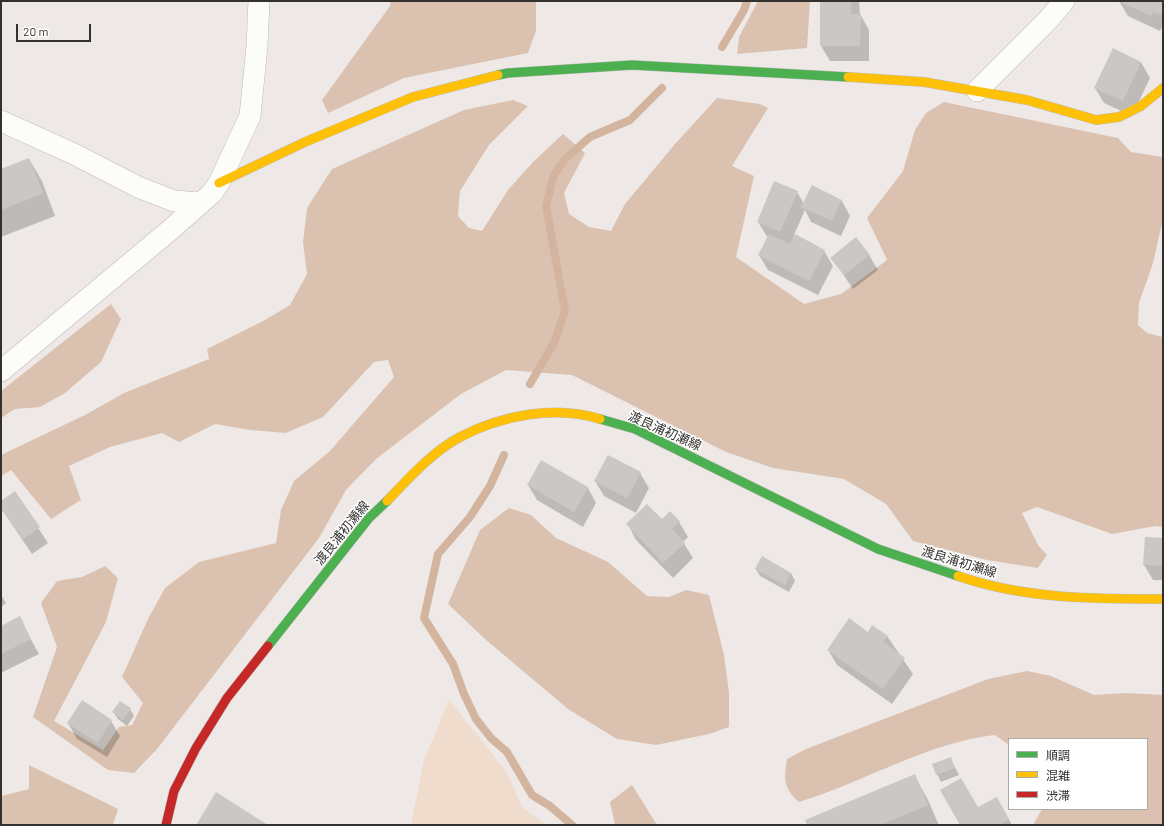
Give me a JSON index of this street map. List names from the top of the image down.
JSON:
{
  "streets": {
    "main road": ["渡良浦初瀬線"]
  },
  "legend": ["順調", "混雑", "渋滞"],
  "scale_bar": "20 m"
}
